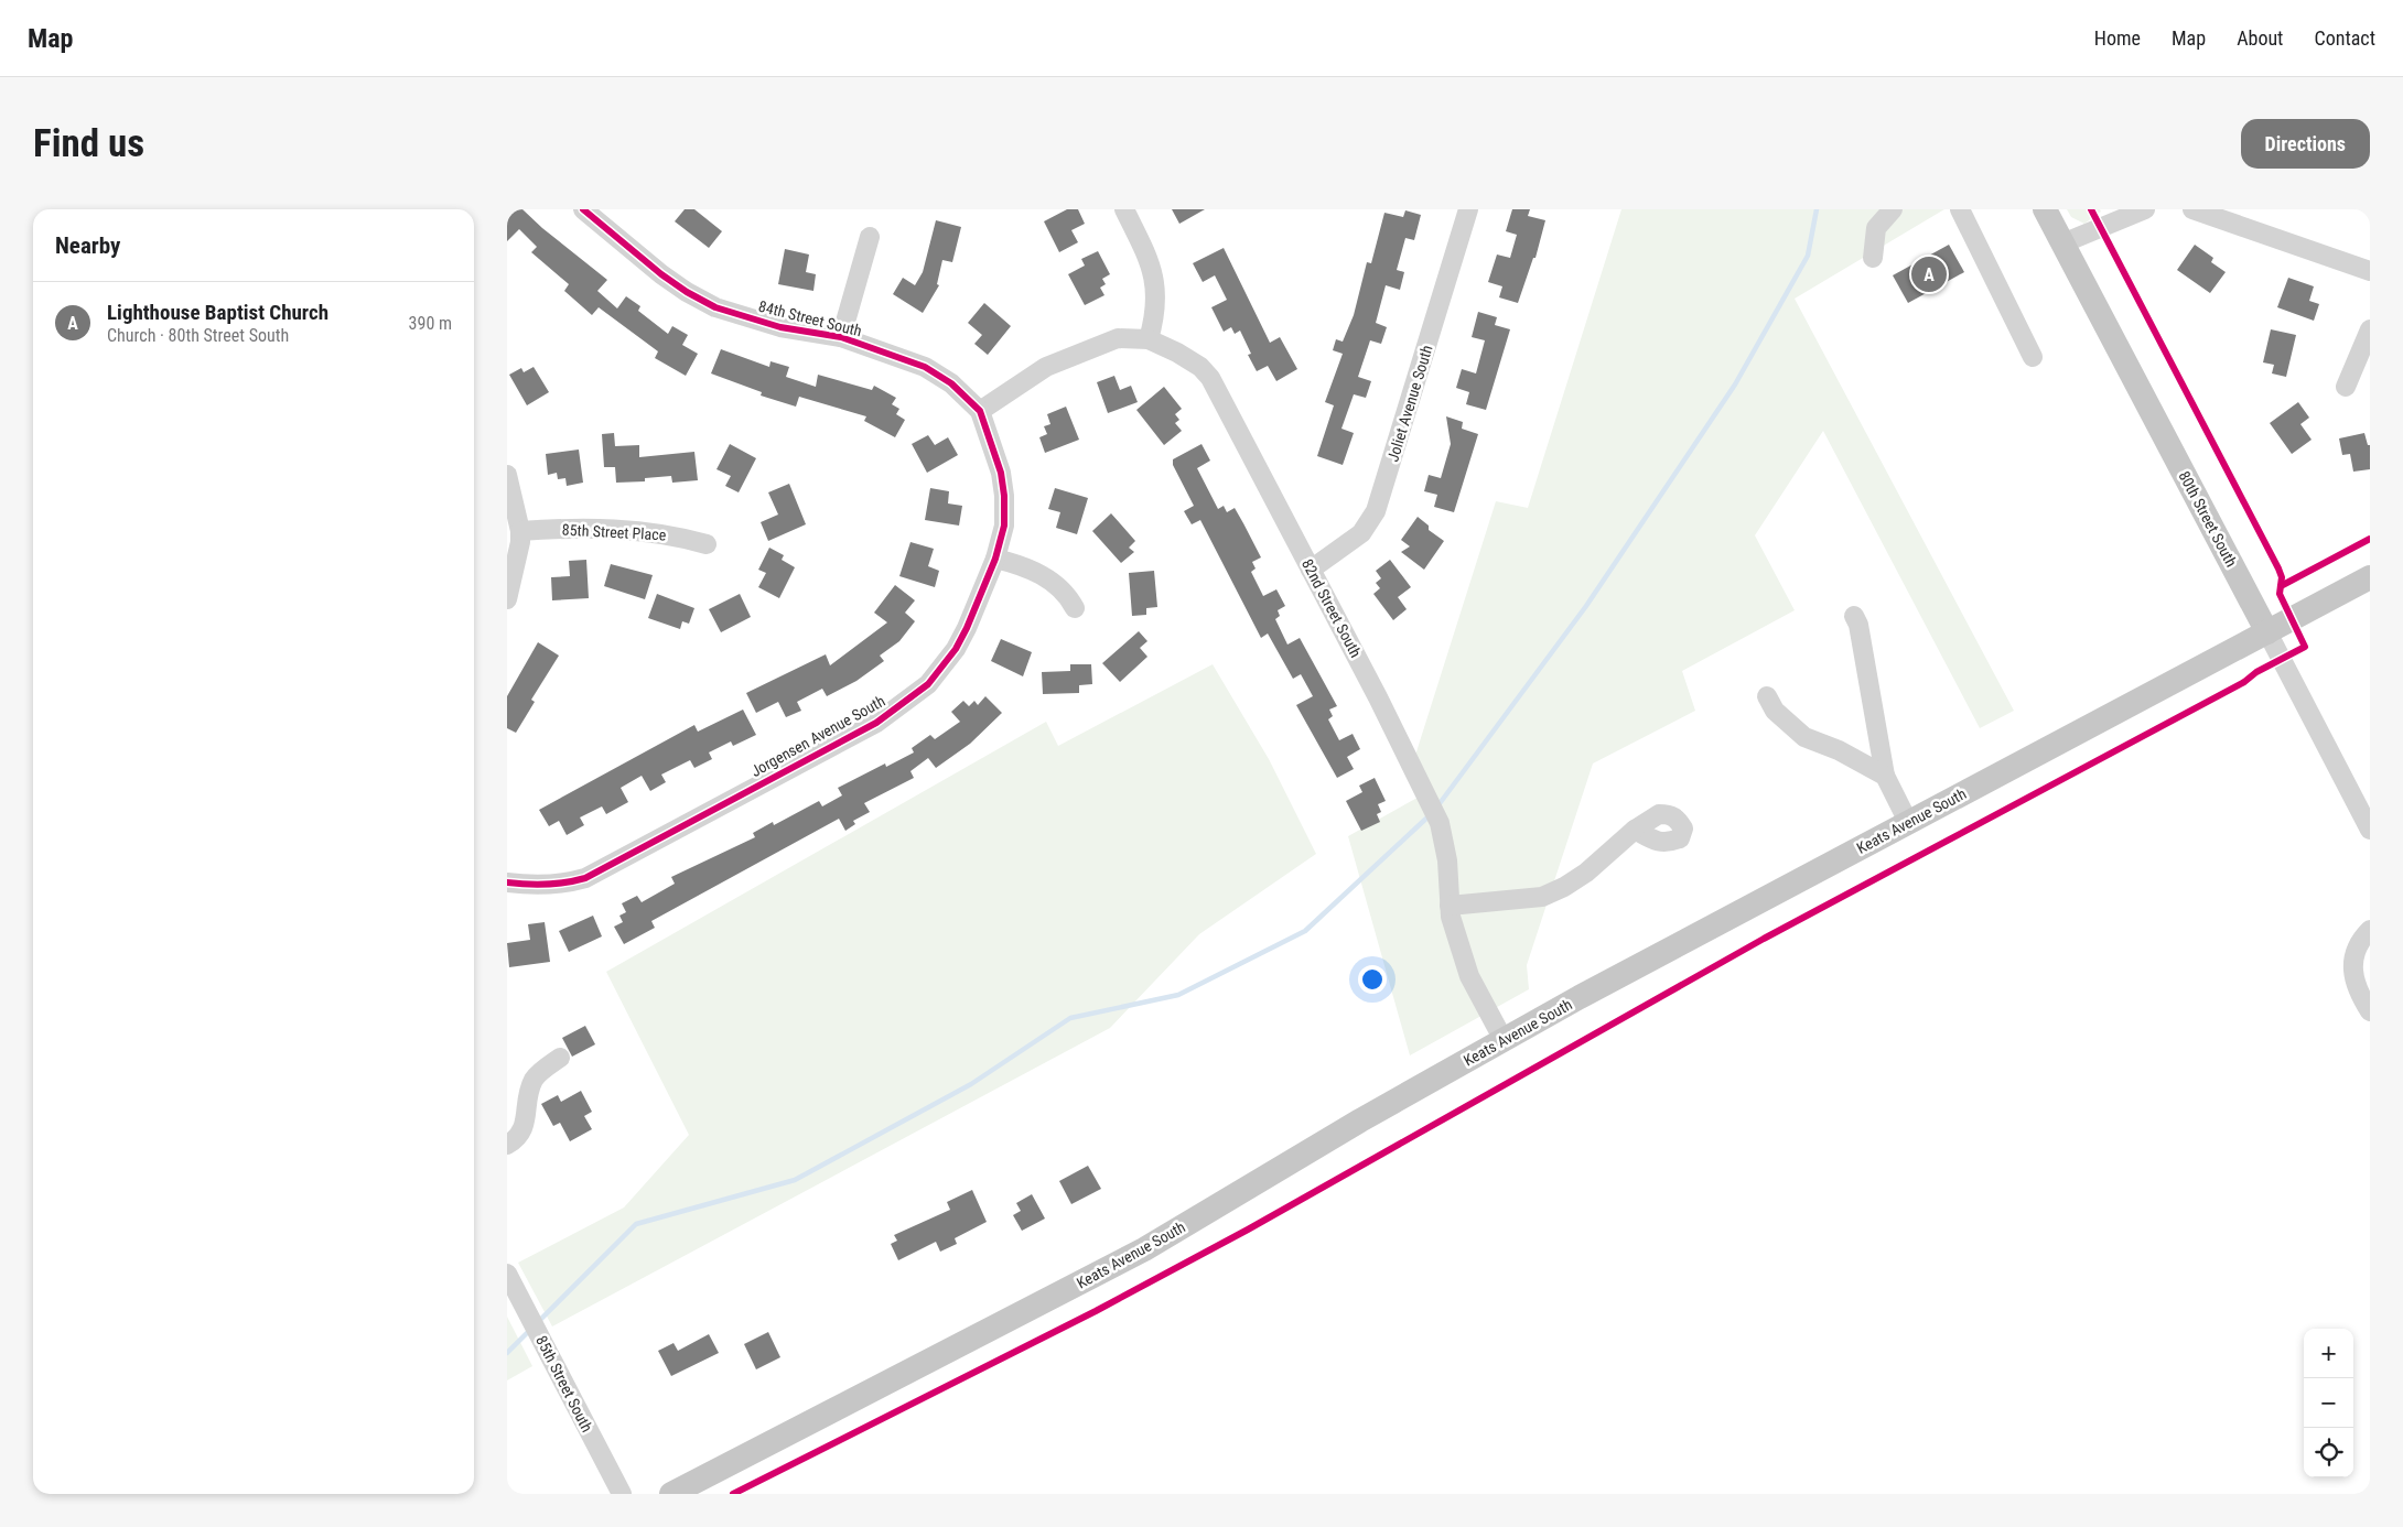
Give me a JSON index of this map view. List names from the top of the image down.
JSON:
{
  "streets": {
    "main road": ["80th Street South", "Keats Avenue South"],
    "street": [
      "84th Street South",
      "Joliet Avenue South",
      "85th Street Place",
      "82nd Street South",
      "Jorgensen Avenue South",
      "85th Street South"
    ]
  },
  "crossings": [
    ["84th Street South", "Jorgensen Avenue South"],
    ["Joliet Avenue South", "82nd Street South"],
    ["80th Street South", "Keats Avenue South"],
    ["82nd Street South", "Keats Avenue South"]
  ],
  "page": {
    "header": "Map",
    "nav": [
      "Home",
      "Map",
      "About",
      "Contact"
    ],
    "buttons": "Directions",
    "title": "Find us",
    "heading": "Nearby",
    "pins": "A",
    "list": [
      {
        "mark": "A",
        "name": "Lighthouse Baptist Church",
        "note": "Church · 80th Street South",
        "value": "390 m"
      }
    ],
    "map_buttons": ["+", "−"]
  }
}
